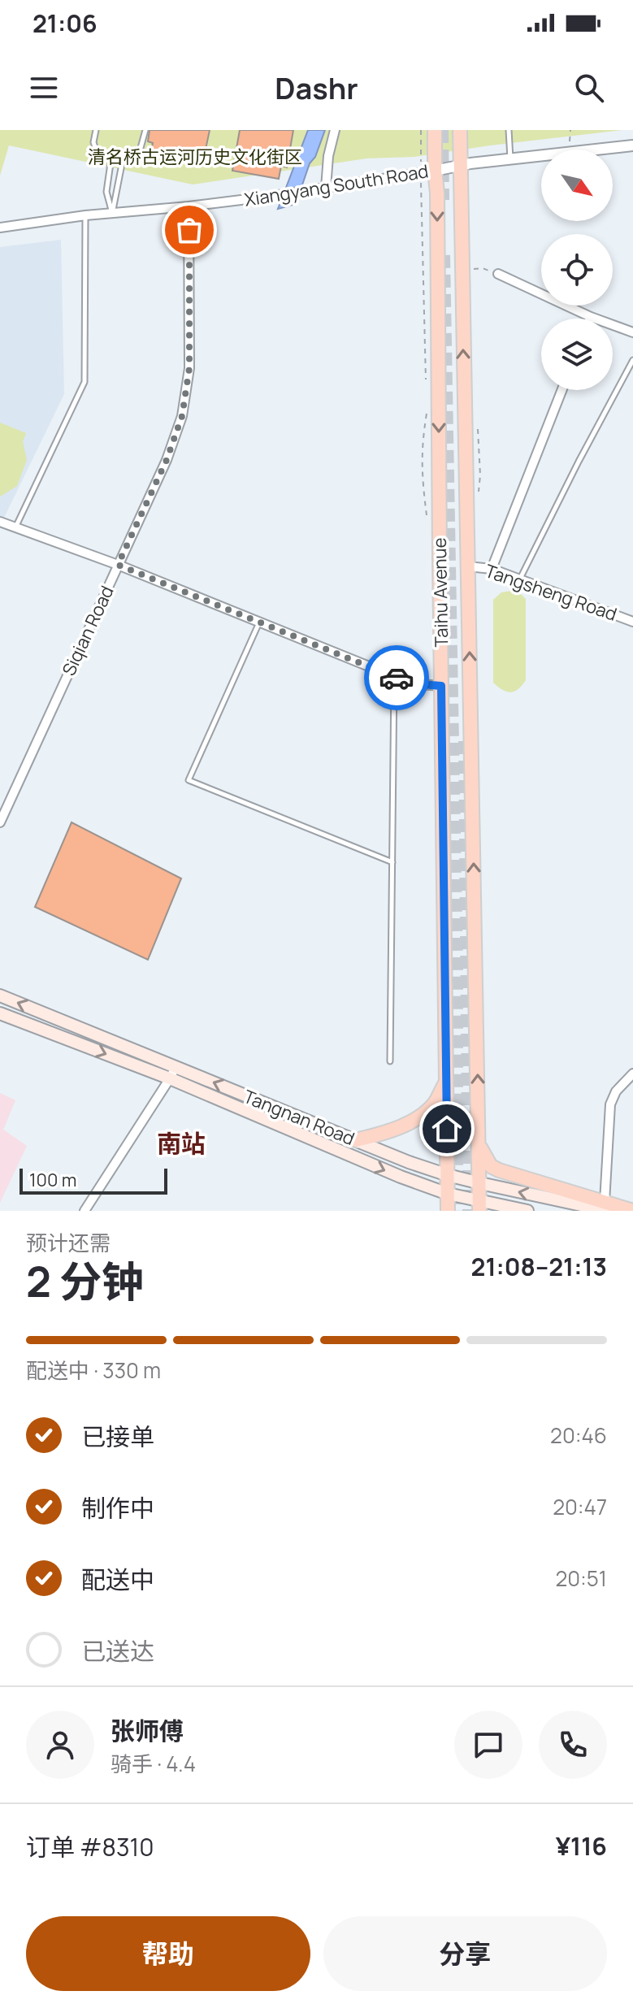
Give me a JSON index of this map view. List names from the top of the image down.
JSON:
{
  "streets": {
    "main road": ["Taihu Avenue", "Tangnan Road"],
    "street": ["Xiangyang South Road", "Tangsheng Road", "Siqian Road"]
  },
  "crossings": [
    ["Xiangyang South Road", "Taihu Avenue"],
    ["Xiangyang South Road", "Siqian Road"],
    ["Taihu Avenue", "Tangsheng Road"],
    ["Taihu Avenue", "Tangnan Road"]
  ],
  "districts": ["南站"],
  "parks": ["清名桥古运河历史文化街区"],
  "scale_bar": "100 m",
  "north": "bottom right",
  "page": {
    "status": "21:06",
    "header": "Dashr",
    "scale": "100 m",
    "heading": ["2 分钟", "预计还需", "21:08–21:13"],
    "panel": [
      "张师傅",
      "骑手 · 4.4",
      "订单 #8310",
      "¥116"
    ],
    "bar": "配送中 · 330 m",
    "list": [
      ["已接单", "20:46"],
      ["制作中", "20:47"],
      ["配送中", "20:51"],
      "已送达"
    ],
    "buttons": ["帮助", "分享"]
  }
}
